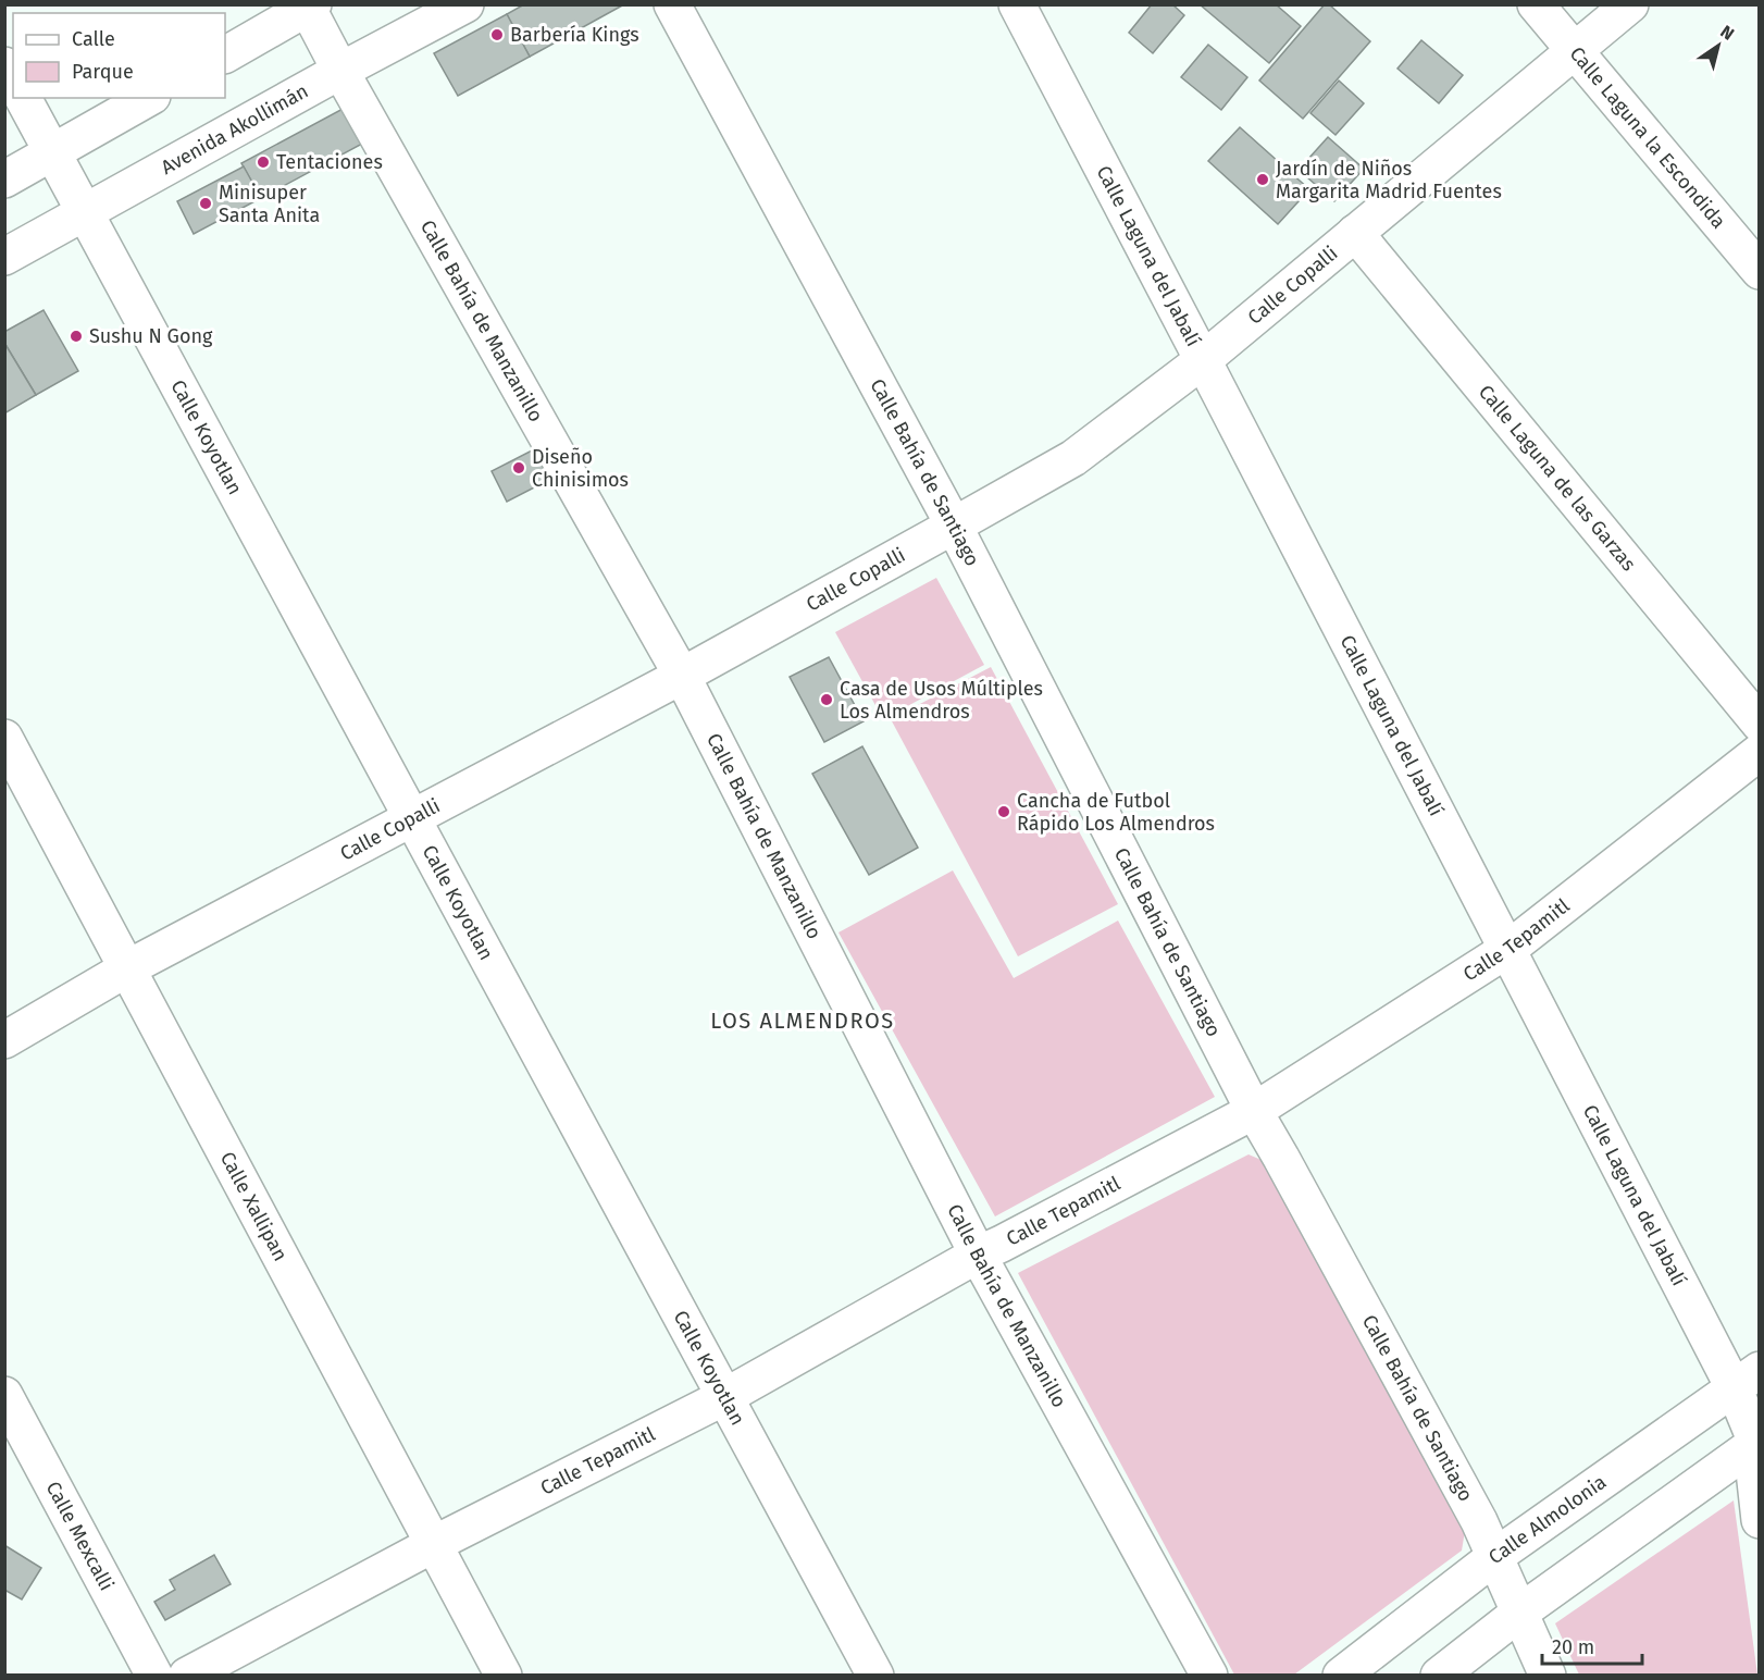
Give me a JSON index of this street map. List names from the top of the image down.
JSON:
{
  "streets": {
    "street": [
      "Avenida Akollimán",
      "Calle Laguna la Escondida",
      "Calle Laguna del Jabalí",
      "Calle Copalli",
      "Calle Bahía de Manzanillo",
      "Calle Koyotlan",
      "Calle Bahía de Santiago",
      "Calle Laguna de las Garzas",
      "Calle Tepamitl",
      "Calle Xallipan",
      "Calle Almolonia",
      "Calle Mexcalli"
    ]
  },
  "crossings": [
    ["Avenida Akollimán", "Calle Bahía de Manzanillo"],
    ["Avenida Akollimán", "Calle Koyotlan"],
    ["Calle Laguna la Escondida", "Calle Copalli"],
    ["Calle Laguna del Jabalí", "Calle Copalli"],
    ["Calle Laguna del Jabalí", "Calle Tepamitl"],
    ["Calle Laguna del Jabalí", "Calle Almolonia"],
    ["Calle Copalli", "Calle Bahía de Manzanillo"],
    ["Calle Copalli", "Calle Koyotlan"],
    ["Calle Copalli", "Calle Bahía de Santiago"],
    ["Calle Copalli", "Calle Laguna de las Garzas"],
    ["Calle Copalli", "Calle Xallipan"],
    ["Calle Bahía de Manzanillo", "Calle Tepamitl"],
    ["Calle Koyotlan", "Calle Tepamitl"],
    ["Calle Bahía de Santiago", "Calle Tepamitl"],
    ["Calle Bahía de Santiago", "Calle Almolonia"],
    ["Calle Tepamitl", "Calle Xallipan"]
  ],
  "districts": ["LOS ALMENDROS"],
  "places": [
    "Barbería Kings",
    "Tentaciones",
    "Jardín de Niños Margarita Madrid Fuentes",
    "Minisuper Santa Anita",
    "Sushu N Gong",
    "Diseño Chinisimos",
    "Casa de Usos Múltiples Los Almendros",
    "Cancha de Futbol Rápido Los Almendros"
  ],
  "legend": ["Calle", "Parque"],
  "scale_bar": "20 m",
  "north": "top right"
}
